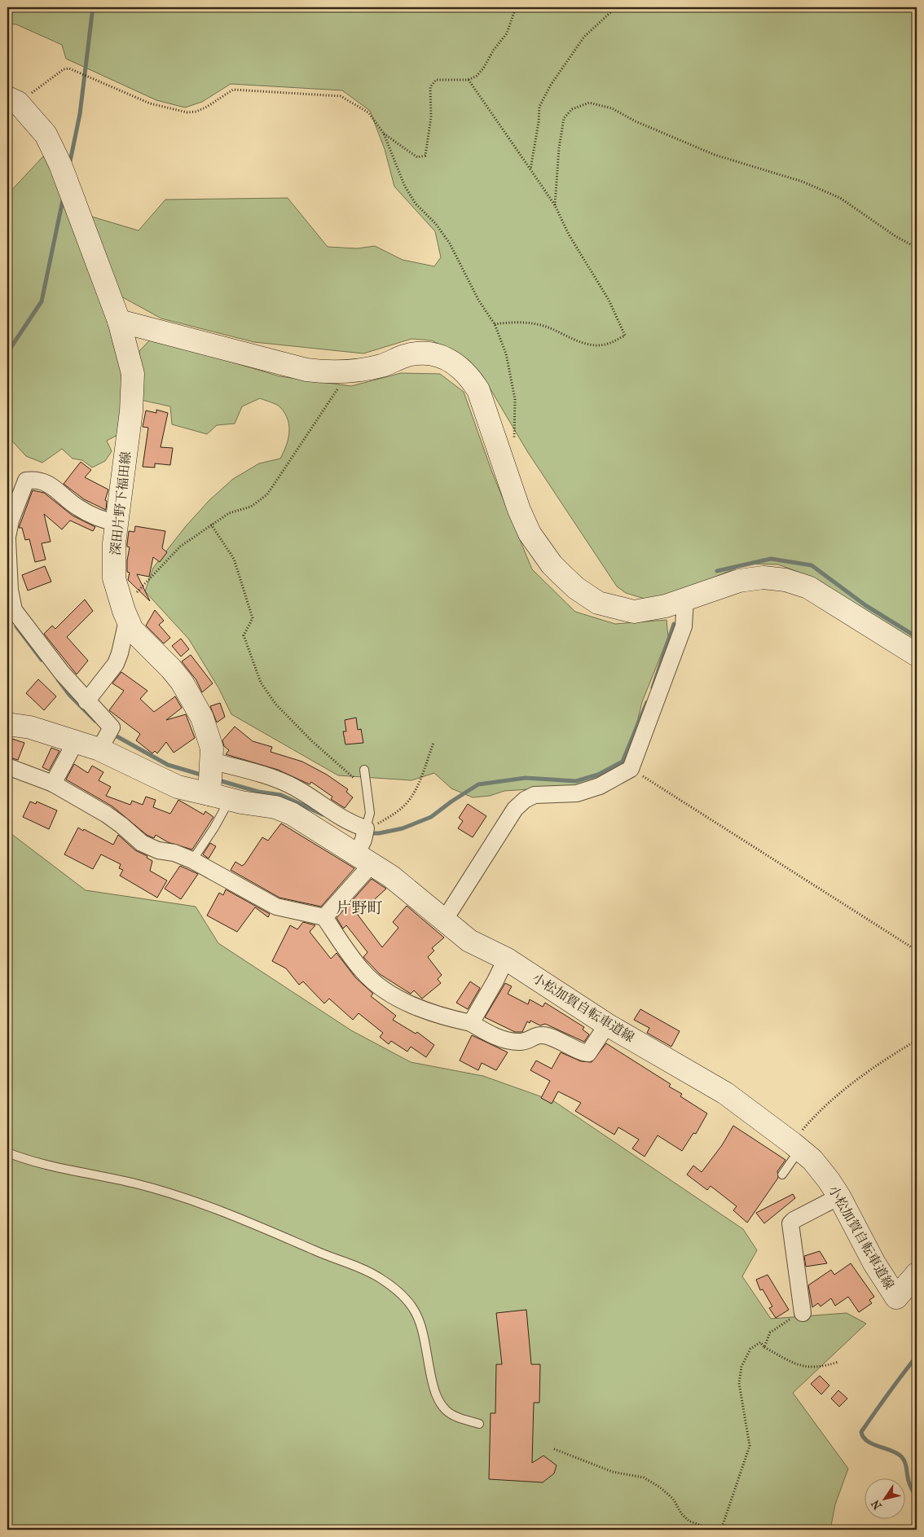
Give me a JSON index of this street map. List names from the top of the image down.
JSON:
{
  "streets": {
    "main road": ["深田片野下福田線", "小松加賀自転車道線"]
  },
  "crossings": [
    ["深田片野下福田線", "小松加賀自転車道線"]
  ],
  "districts": ["片野町"],
  "north": "bottom left"
}
